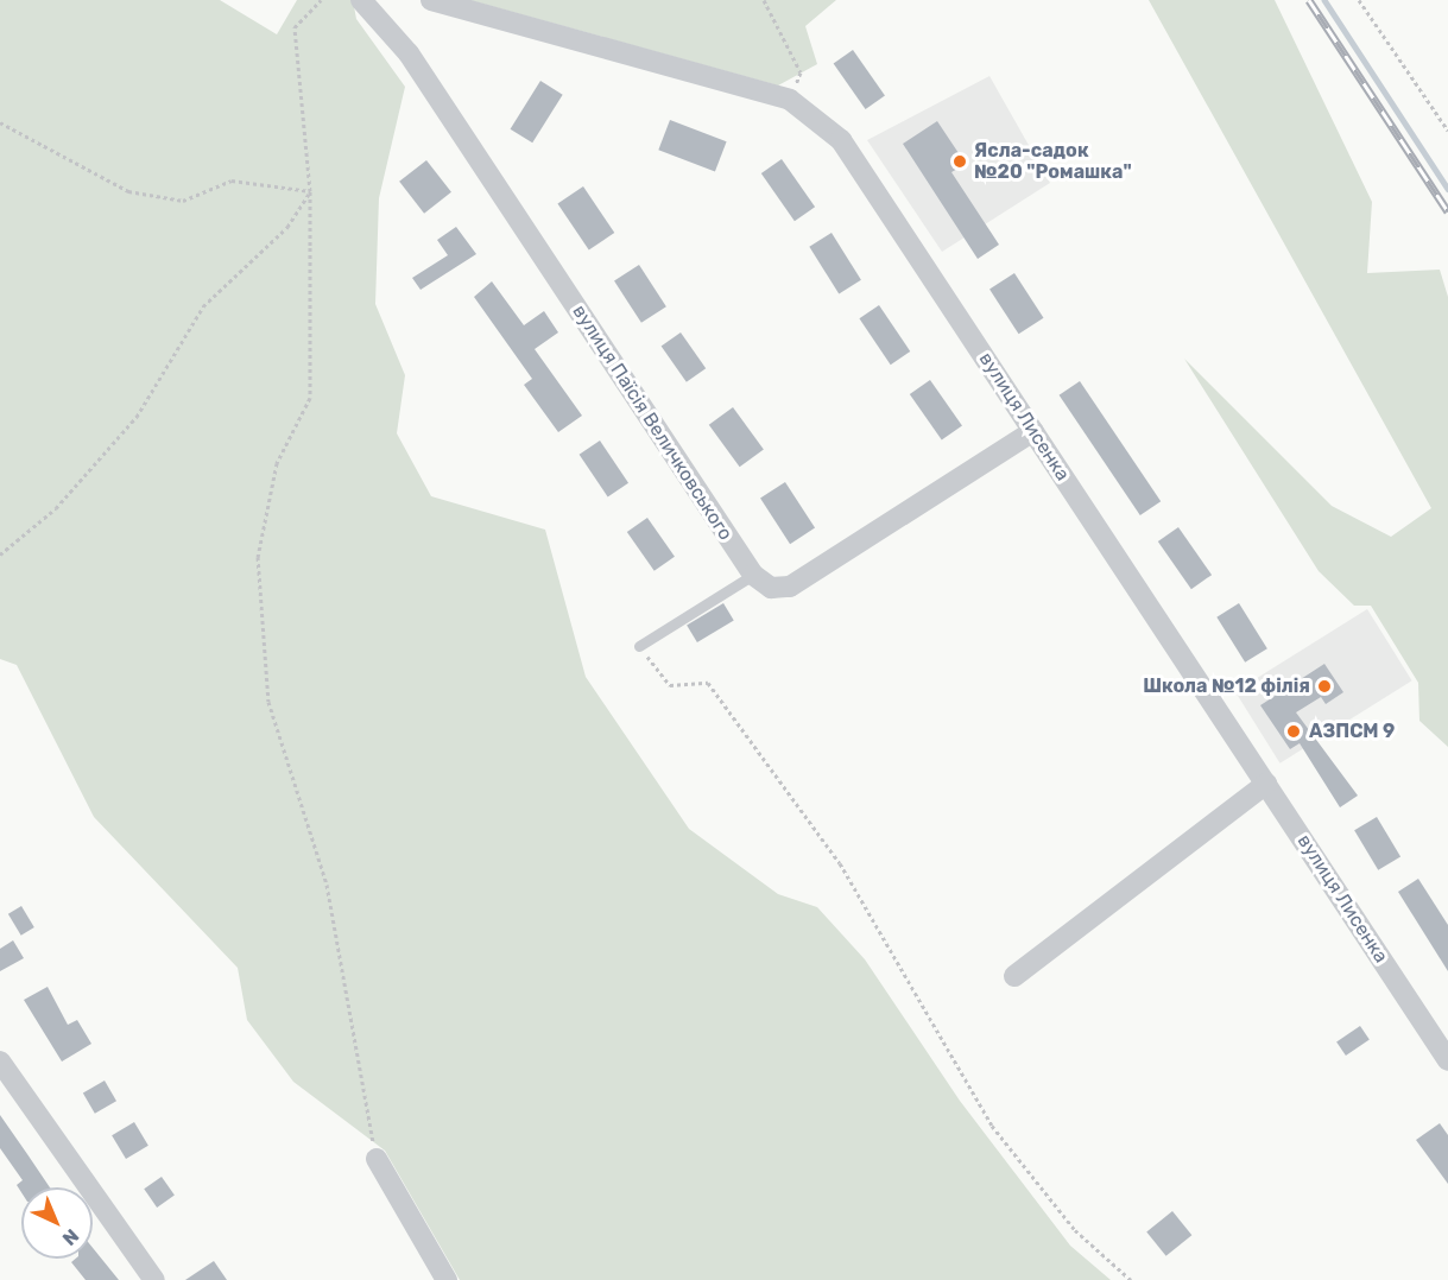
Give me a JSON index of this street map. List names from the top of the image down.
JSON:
{
  "streets": {
    "street": ["вулиця Лисенка", "вулиця Паїсія Величковського"]
  },
  "places": ["Ясла-садок №20 \"Ромашка\"", "Школа №12 філія", "АЗПСМ 9"],
  "north": "bottom right"
}
